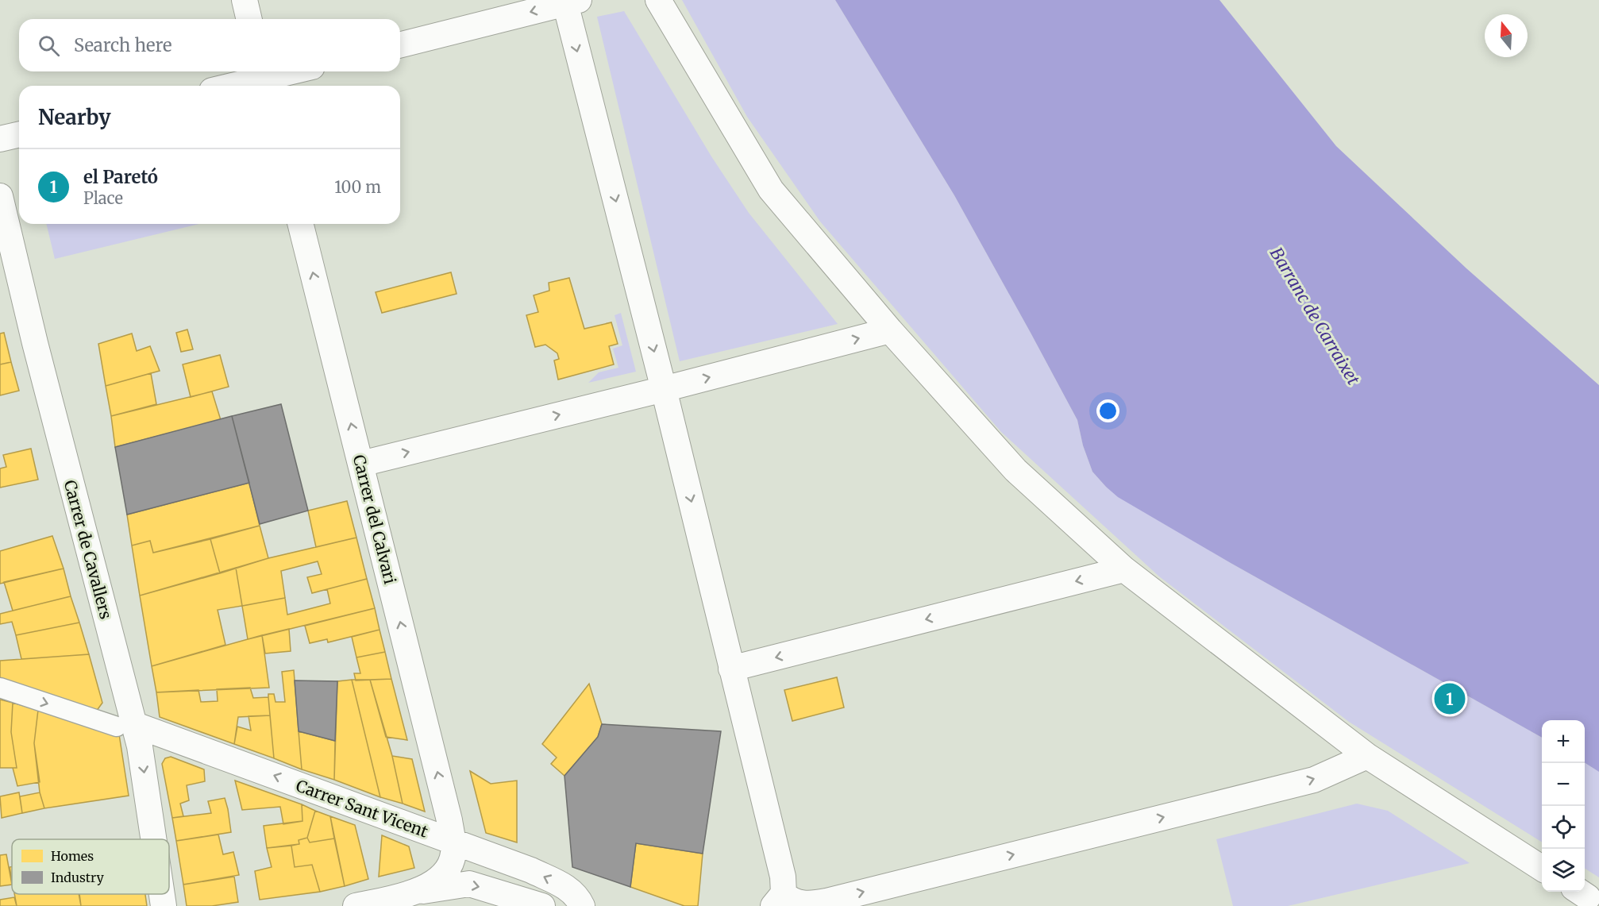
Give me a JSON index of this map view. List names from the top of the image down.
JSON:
{
  "streets": {
    "street": ["Carrer del Calvari", "Carrer de Cavallers", "Carrer Sant Vicent"]
  },
  "crossings": [
    ["Carrer del Calvari", "Carrer Sant Vicent"],
    ["Carrer de Cavallers", "Carrer Sant Vicent"]
  ],
  "one_way": ["Carrer del Calvari"],
  "water": ["Barranc de Carraixet"],
  "legend": ["Homes", "Industry"],
  "north": "top",
  "page": {
    "search": "Search here",
    "heading": "Nearby",
    "list": [
      {
        "mark": "1",
        "name": "el Paretó",
        "note": "Place",
        "value": "100 m"
      }
    ],
    "pins": "1",
    "map_buttons": ["+", "−"]
  }
}
